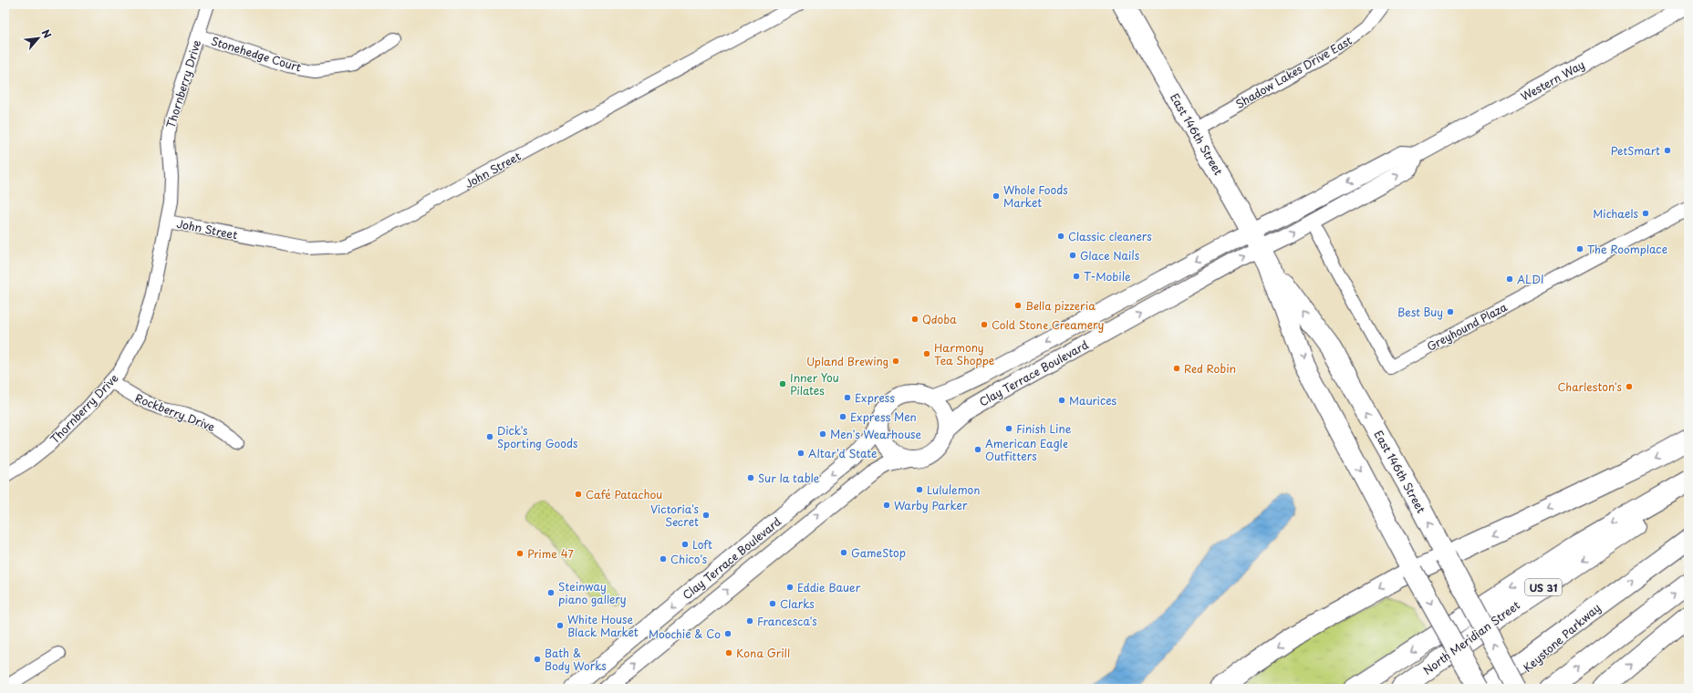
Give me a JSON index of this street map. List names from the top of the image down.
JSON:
{
  "streets": {
    "main road": [
      "East 146th Street",
      "US 31",
      "North Meridian Street",
      "Keystone Parkway"
    ],
    "street": [
      "Stonehedge Court",
      "Shadow Lakes Drive East",
      "Western Way",
      "Thornberry Drive",
      "John Street",
      "Greyhound Plaza",
      "Clay Terrace Boulevard",
      "Rockberry Drive"
    ]
  },
  "crossings": [
    ["Stonehedge Court", "Thornberry Drive"],
    ["Shadow Lakes Drive East", "East 146th Street"],
    ["Western Way", "East 146th Street"],
    ["Western Way", "Greyhound Plaza"],
    ["Western Way", "Clay Terrace Boulevard"],
    ["Thornberry Drive", "John Street"],
    ["Thornberry Drive", "Rockberry Drive"],
    ["East 146th Street", "Clay Terrace Boulevard"]
  ],
  "places": [
    "PetSmart",
    "Whole Foods Market",
    "Michaels",
    "Classic cleaners",
    "The Roomplace",
    "Glace Nails",
    "T-Mobile",
    "ALDI",
    "Bella pizzeria",
    "Best Buy",
    "Qdoba",
    "Cold Stone Creamery",
    "Harmony Tea Shoppe",
    "Upland Brewing",
    "Red Robin",
    "Inner You Pilates",
    "Charleston's",
    "Express",
    "Maurices",
    "Express Men",
    "Finish Line",
    "Men's Wearhouse",
    "Dick's Sporting Goods",
    "American Eagle Outfitters",
    "Altar'd State",
    "Sur la table",
    "Lululemon",
    "Café Patachou",
    "Warby Parker",
    "Victoria's Secret",
    "Loft",
    "GameStop",
    "Prime 47",
    "Chico's",
    "Eddie Bauer",
    "Steinway piano gallery",
    "Clarks",
    "Francesca's",
    "White House Black Market",
    "Moochie & Co",
    "Kona Grill",
    "Bath & Body Works"
  ],
  "north": "top right"
}
